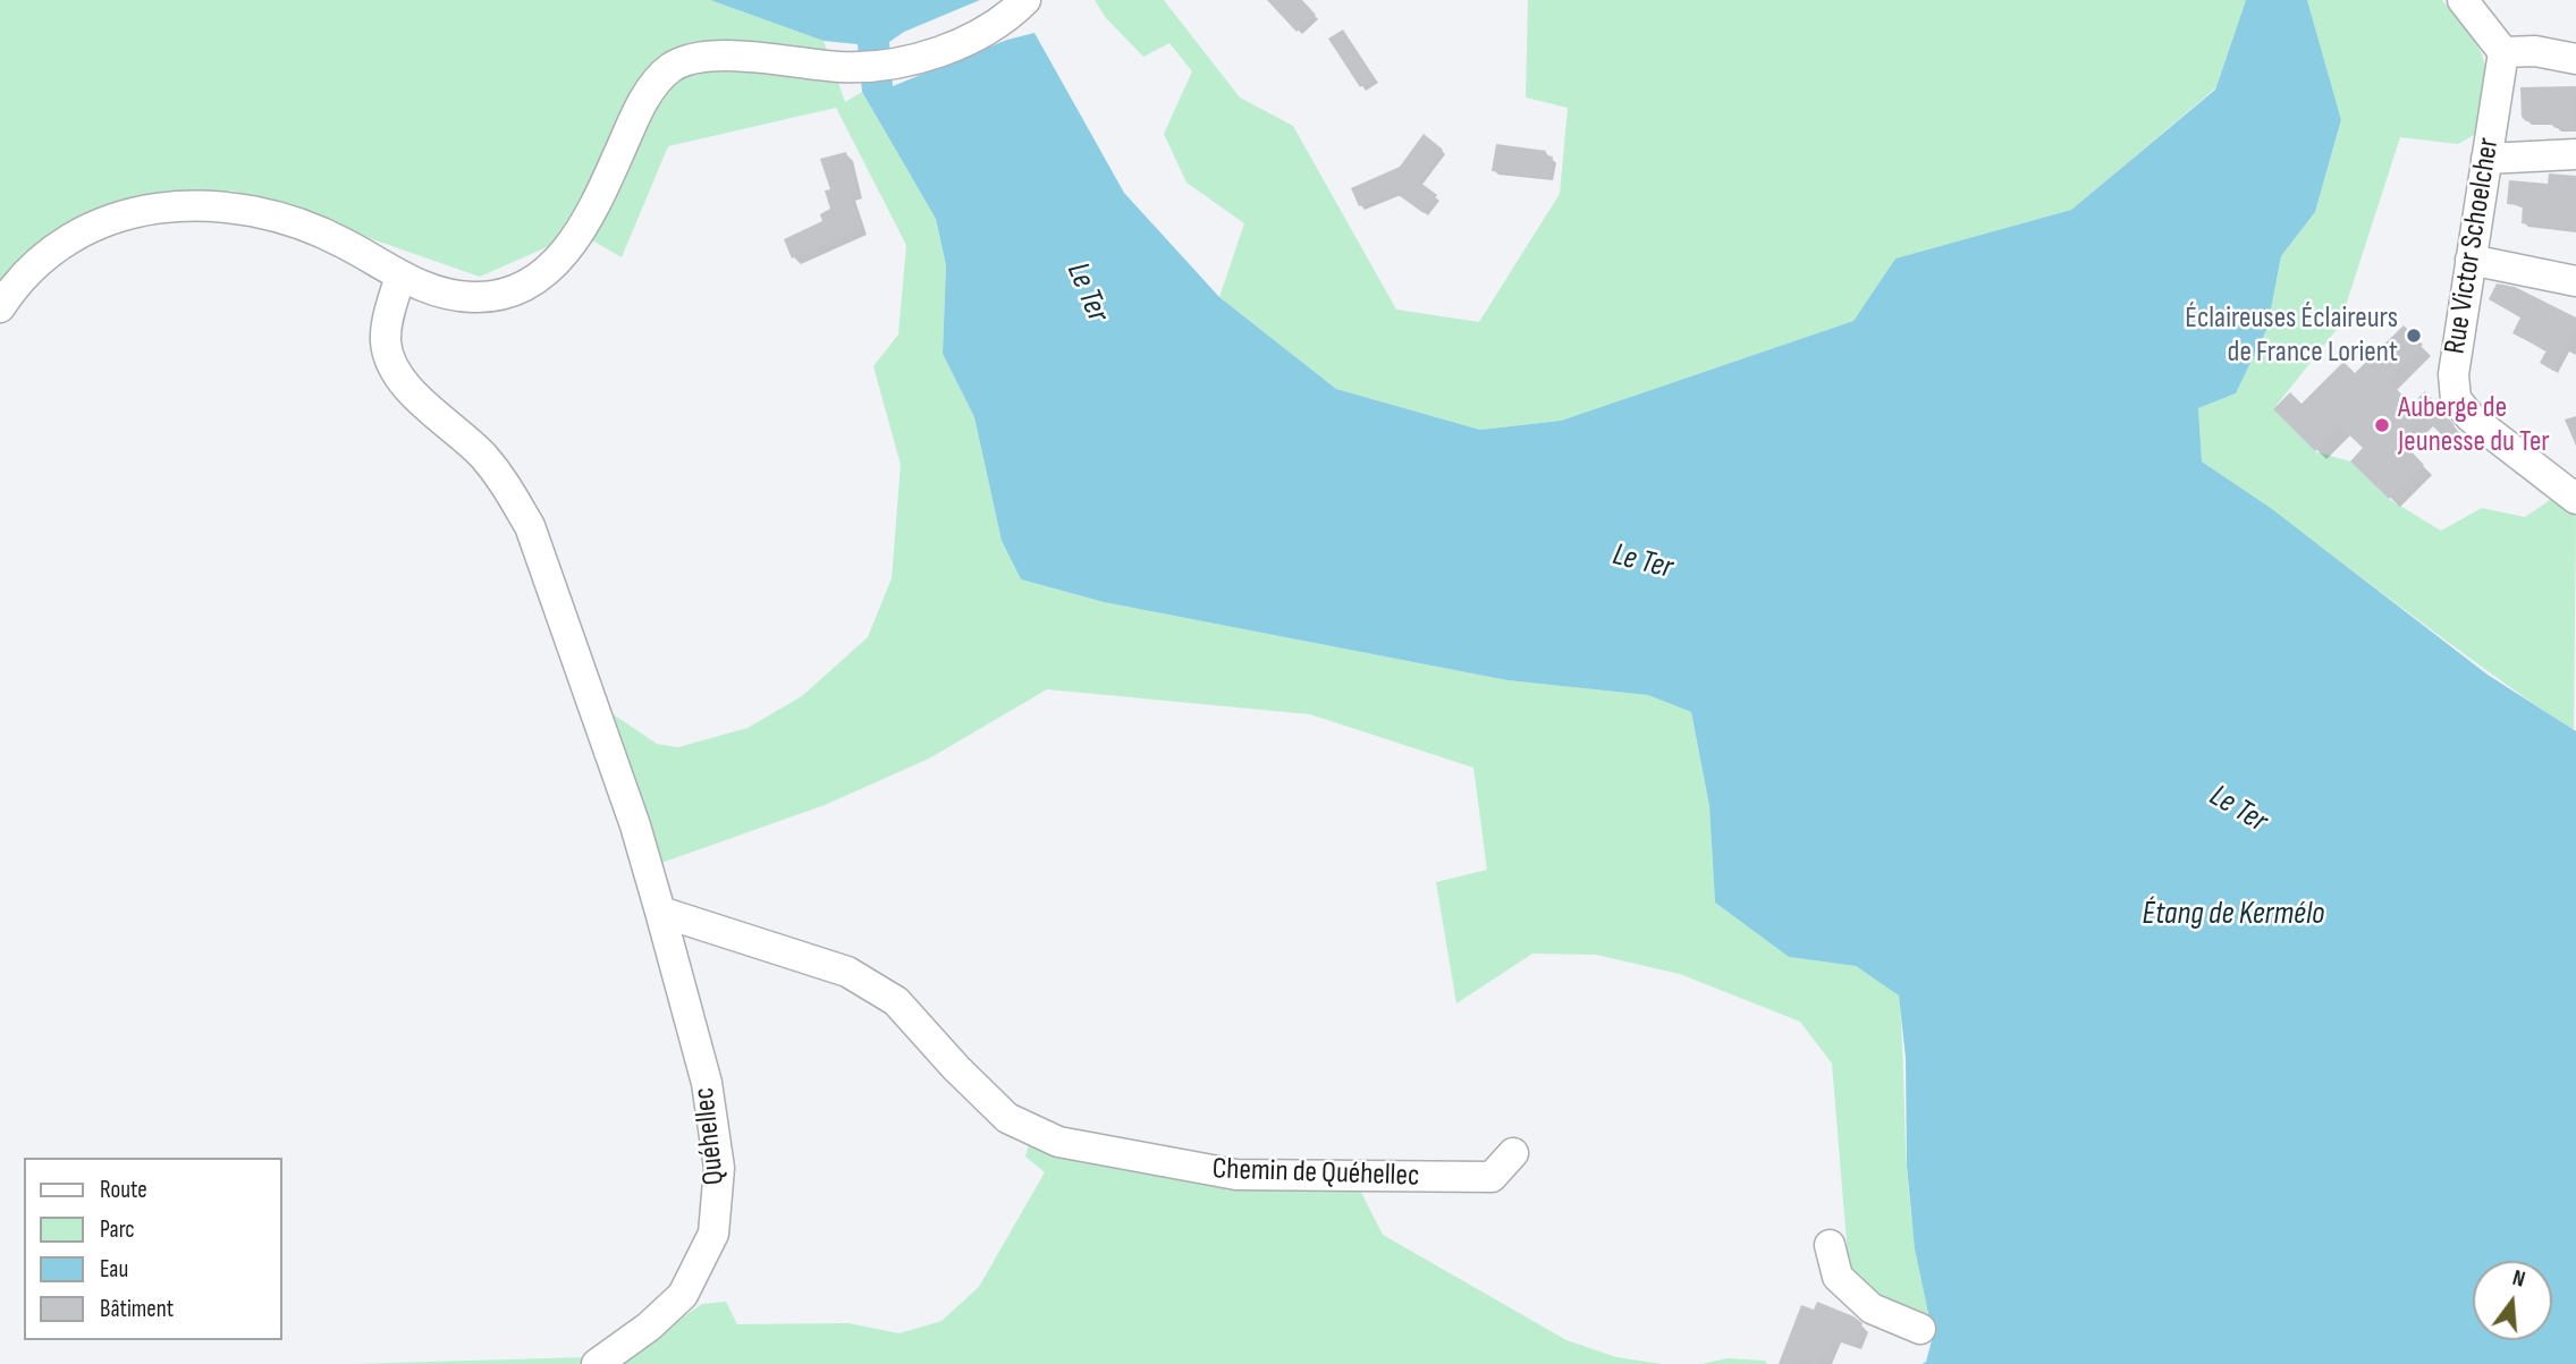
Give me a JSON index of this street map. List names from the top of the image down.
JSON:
{
  "streets": {
    "street": ["Rue Victor Schoelcher", "Quéhellec", "Chemin de Quéhellec"]
  },
  "crossings": [
    ["Quéhellec", "Chemin de Quéhellec"]
  ],
  "water": ["Le Ter", "Étang de Kermélo"],
  "places": ["Éclaireuses Éclaireurs de France Lorient", "Auberge de Jeunesse du Ter"],
  "legend": [
    "Route",
    "Parc",
    "Eau",
    "Bâtiment"
  ],
  "north": "top"
}
